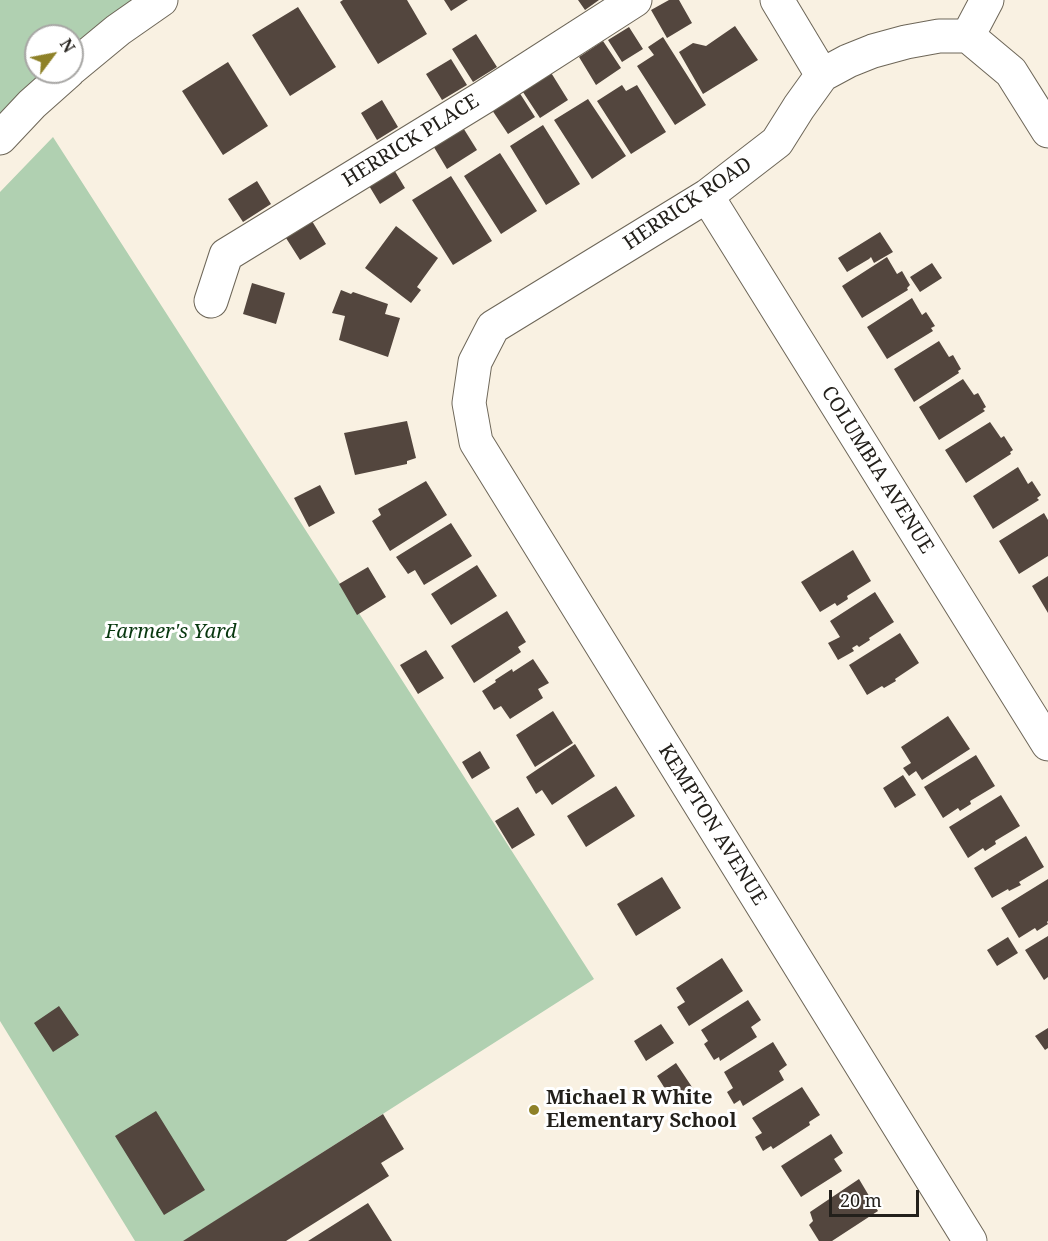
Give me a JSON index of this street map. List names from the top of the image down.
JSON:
{
  "streets": {
    "street": [
      "HERRICK PLACE",
      "HERRICK ROAD",
      "COLUMBIA AVENUE",
      "KEMPTON AVENUE"
    ]
  },
  "crossings": [
    ["HERRICK ROAD", "COLUMBIA AVENUE"],
    ["HERRICK ROAD", "KEMPTON AVENUE"]
  ],
  "parks": ["Farmer's Yard"],
  "places": ["Michael R White Elementary School"],
  "scale_bar": "20 m",
  "north": "top right"
}
